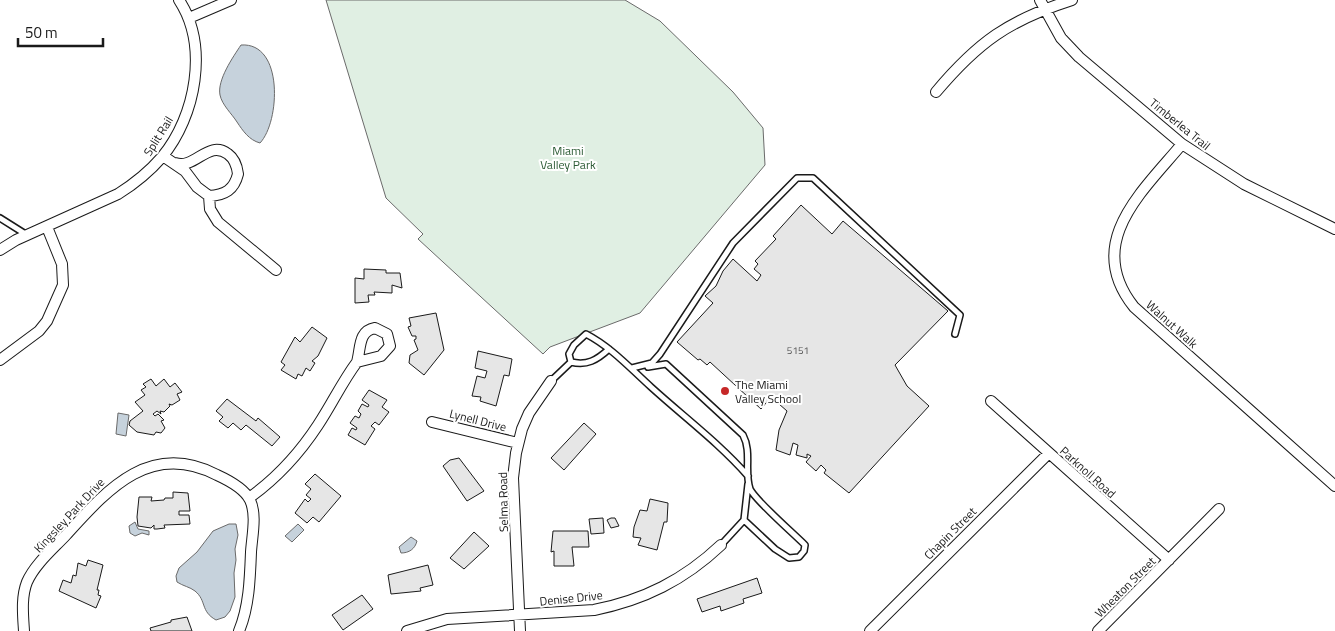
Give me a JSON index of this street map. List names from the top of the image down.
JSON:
{
  "streets": {
    "street": [
      "Timberlea Trail",
      "Split Rail",
      "Walnut Walk",
      "Lynell Drive",
      "Parknoll Road",
      "Selma Road",
      "Kingsley Park Drive",
      "Chapin Street",
      "Wheaton Street",
      "Denise Drive"
    ]
  },
  "crossings": [
    ["Timberlea Trail", "Walnut Walk"],
    ["Lynell Drive", "Selma Road"],
    ["Parknoll Road", "Chapin Street"],
    ["Parknoll Road", "Wheaton Street"],
    ["Selma Road", "Denise Drive"]
  ],
  "parks": ["Miami Valley Park"],
  "places": ["The Miami Valley School"],
  "house_numbers": ["5151"],
  "scale_bar": "50 m"
}
